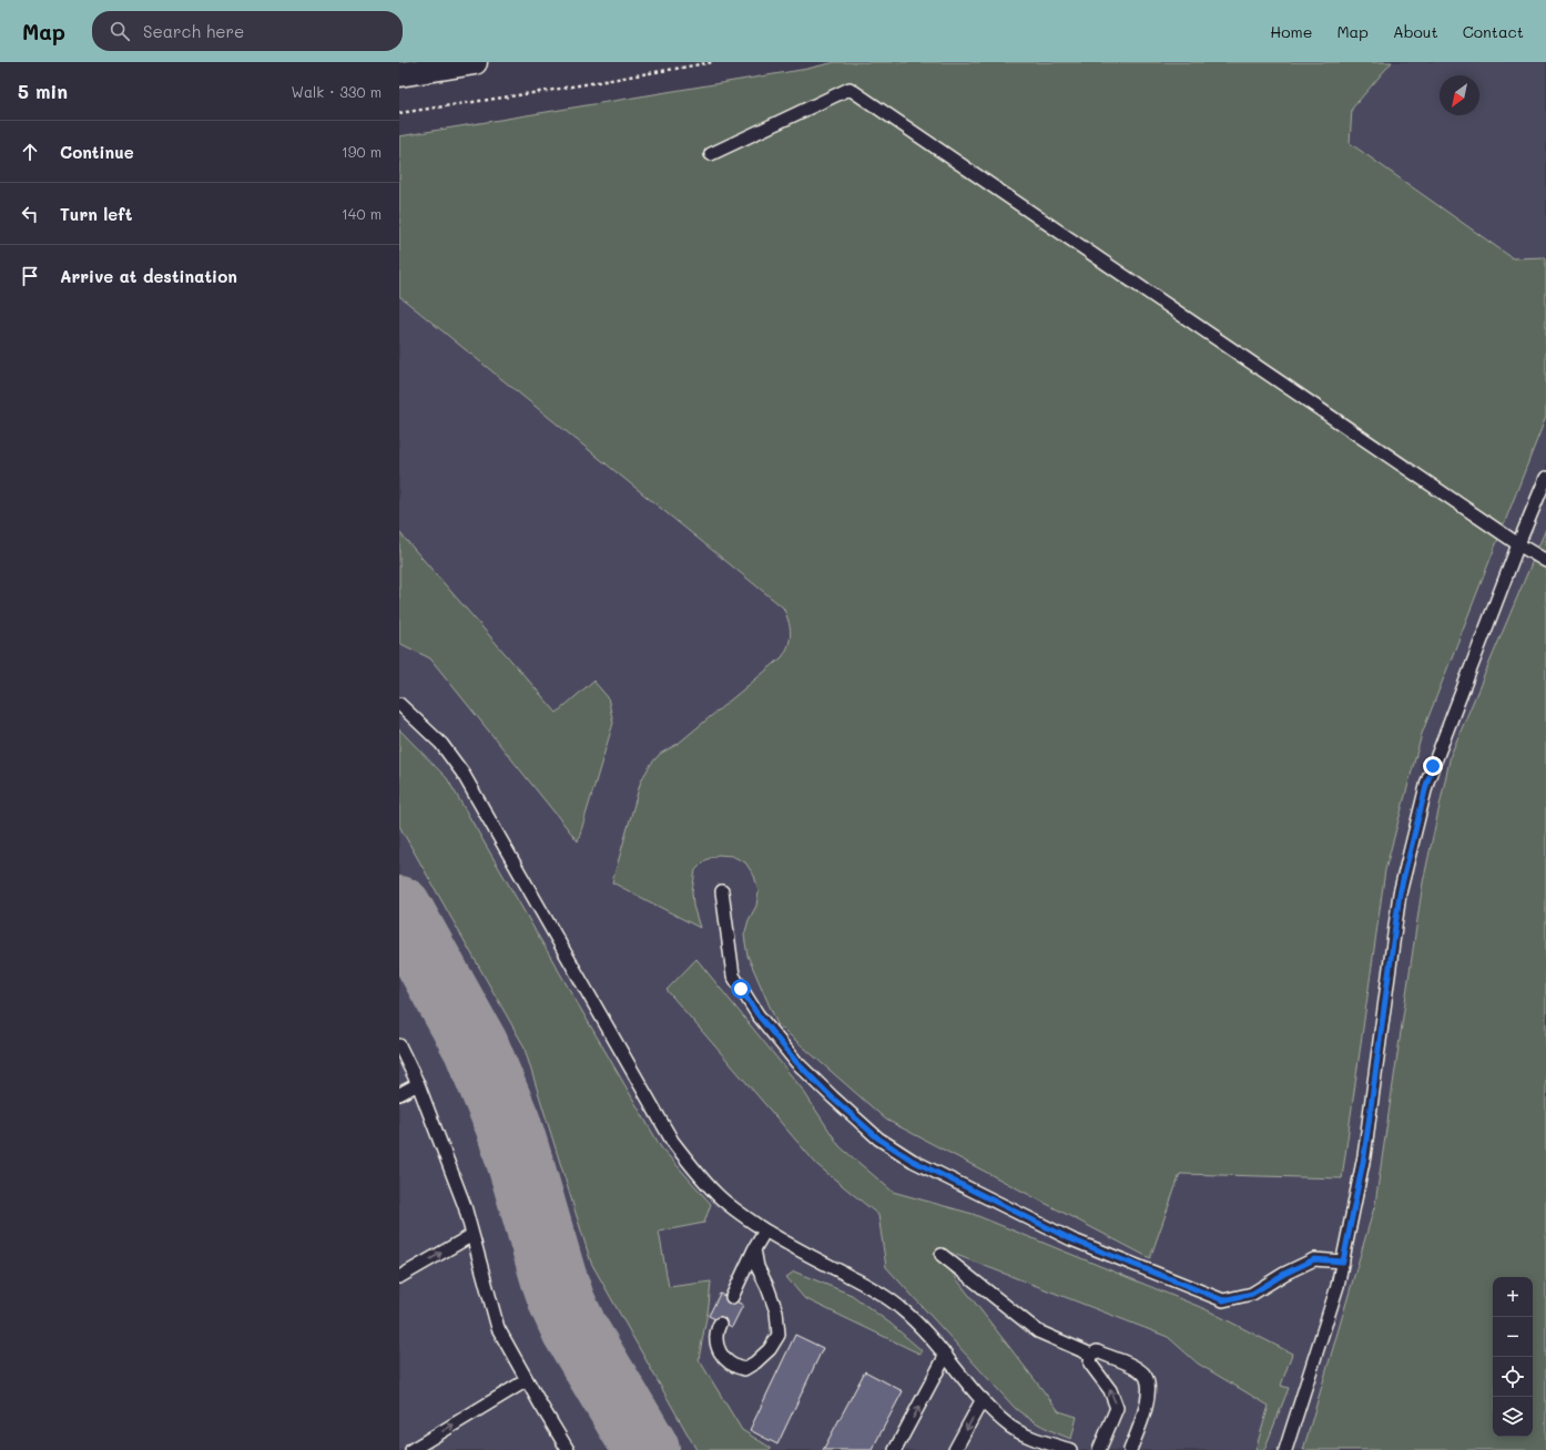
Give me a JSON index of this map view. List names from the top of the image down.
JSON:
{
  "north": "bottom left",
  "page": {
    "header": "Map",
    "search": "Search here",
    "nav": [
      "Home",
      "Map",
      "About",
      "Contact"
    ],
    "heading": ["5 min", "Walk · 330 m"],
    "list": [
      ["Continue", "190 m"],
      ["Turn left", "140 m"],
      "Arrive at destination"
    ],
    "map_buttons": ["+", "−"]
  }
}
